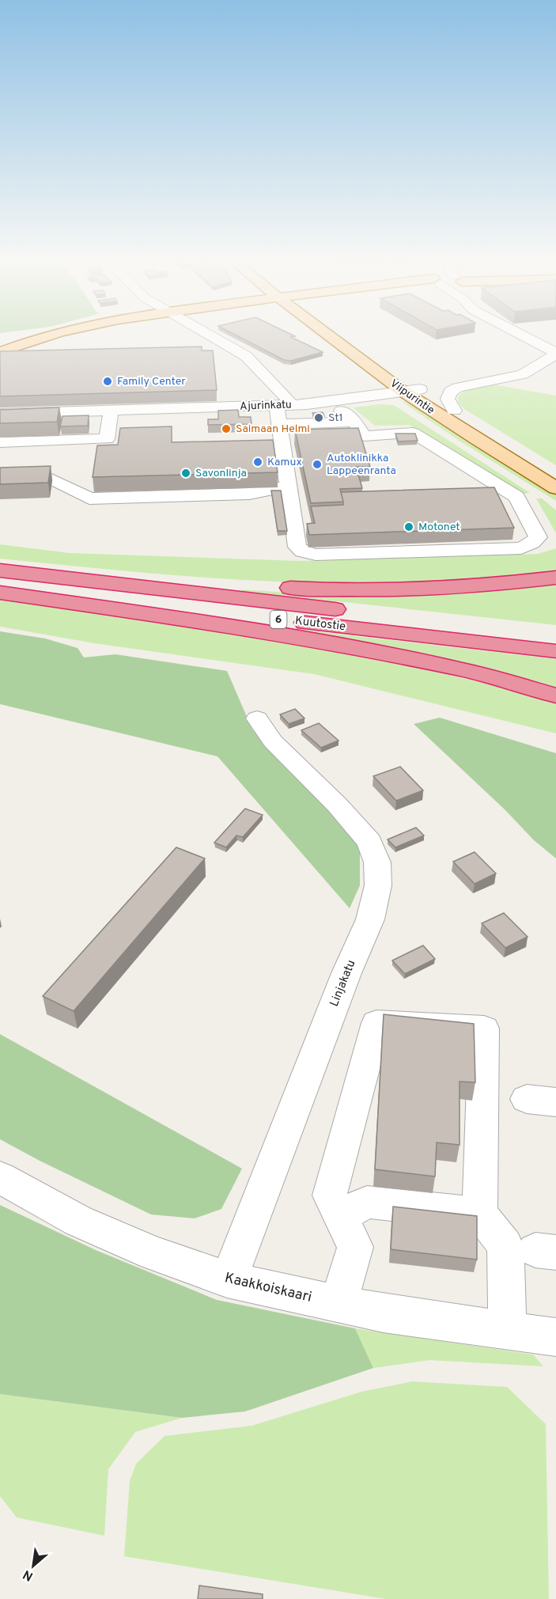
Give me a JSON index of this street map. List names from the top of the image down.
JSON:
{
  "streets": {
    "highway": ["6", "Kuutostie"],
    "main road": ["Viipurintie"],
    "street": ["Ajurinkatu", "Linjakatu", "Kaakkoiskaari"]
  },
  "crossings": [
    ["Viipurintie", "Ajurinkatu"],
    ["Linjakatu", "Kaakkoiskaari"]
  ],
  "places": [
    "Family Center",
    "St1",
    "Saimaan Helmi",
    "Kamux",
    "Autoklinikka Lappeenranta",
    "Savonlinja",
    "Motonet"
  ],
  "north": "bottom left"
}
